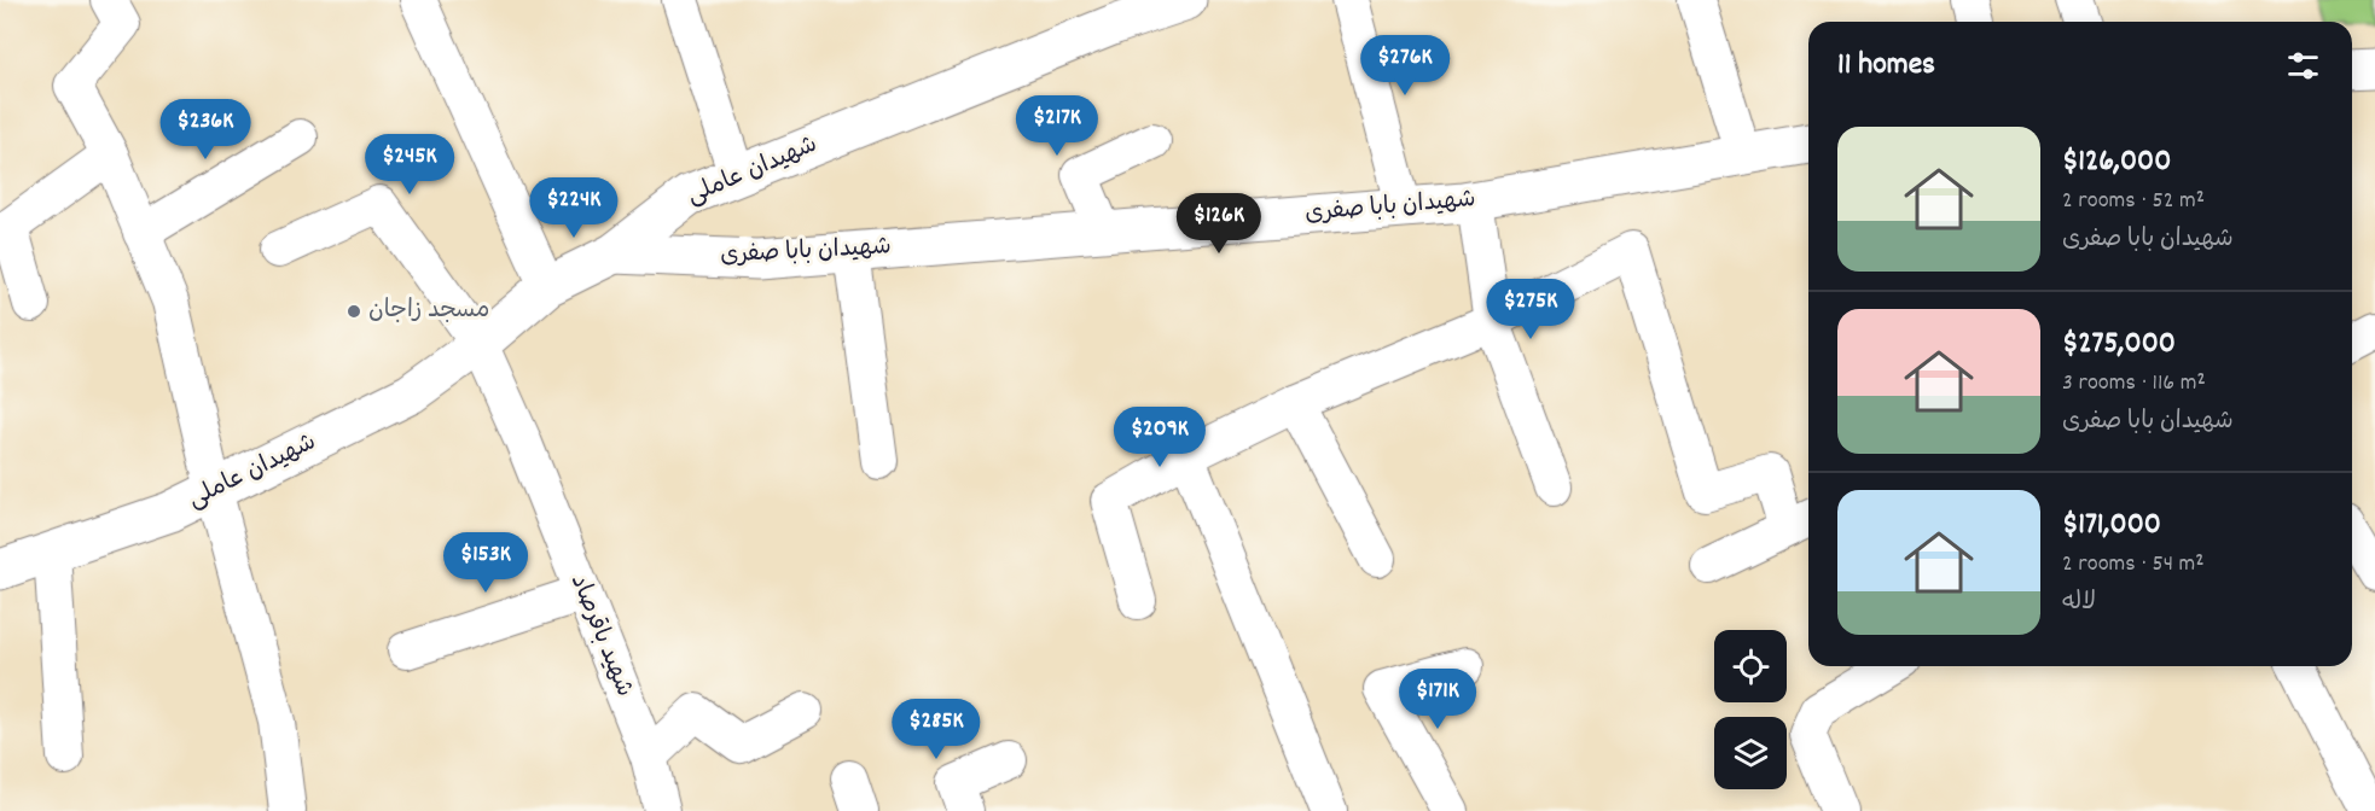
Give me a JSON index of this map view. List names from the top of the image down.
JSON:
{
  "streets": {
    "street": ["شهیدان عاملی", "شهیدان بابا صفری", "شهید باقرصاد"]
  },
  "crossings": [
    ["شهیدان عاملی", "شهیدان بابا صفری"],
    ["شهیدان عاملی", "شهید باقرصاد"]
  ],
  "places": ["مسجد زاجان"],
  "page": {
    "heading": "11 homes",
    "price": [
      "$276K",
      "$217K",
      "$236K",
      "$245K",
      "$224K",
      "$126K",
      "$275K",
      "$209K",
      "$153K",
      "$171K",
      "$285K"
    ],
    "list": [
      {
        "name": "$126,000",
        "note": "2 rooms · 52 m² · شهیدان بابا صفری"
      },
      {
        "name": "$275,000",
        "note": "3 rooms · 116 m² · شهیدان بابا صفری"
      },
      {
        "name": "$171,000",
        "note": "2 rooms · 54 m² · لاله"
      }
    ]
  }
}
